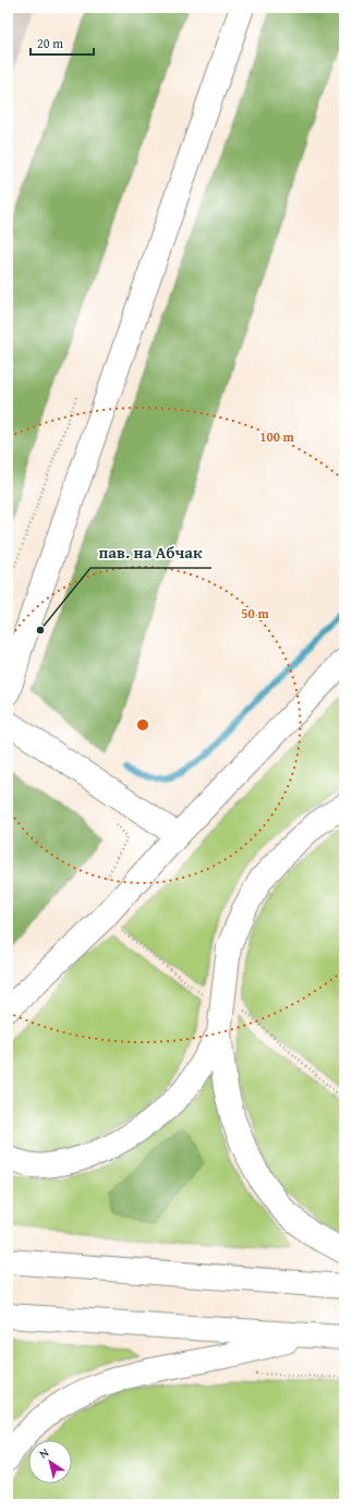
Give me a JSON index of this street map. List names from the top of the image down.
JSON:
{
  "places": ["пав. на Абчак"],
  "scale_bar": "20 m",
  "north": "top left",
  "rings": ["100 m", "50 m"]
}
